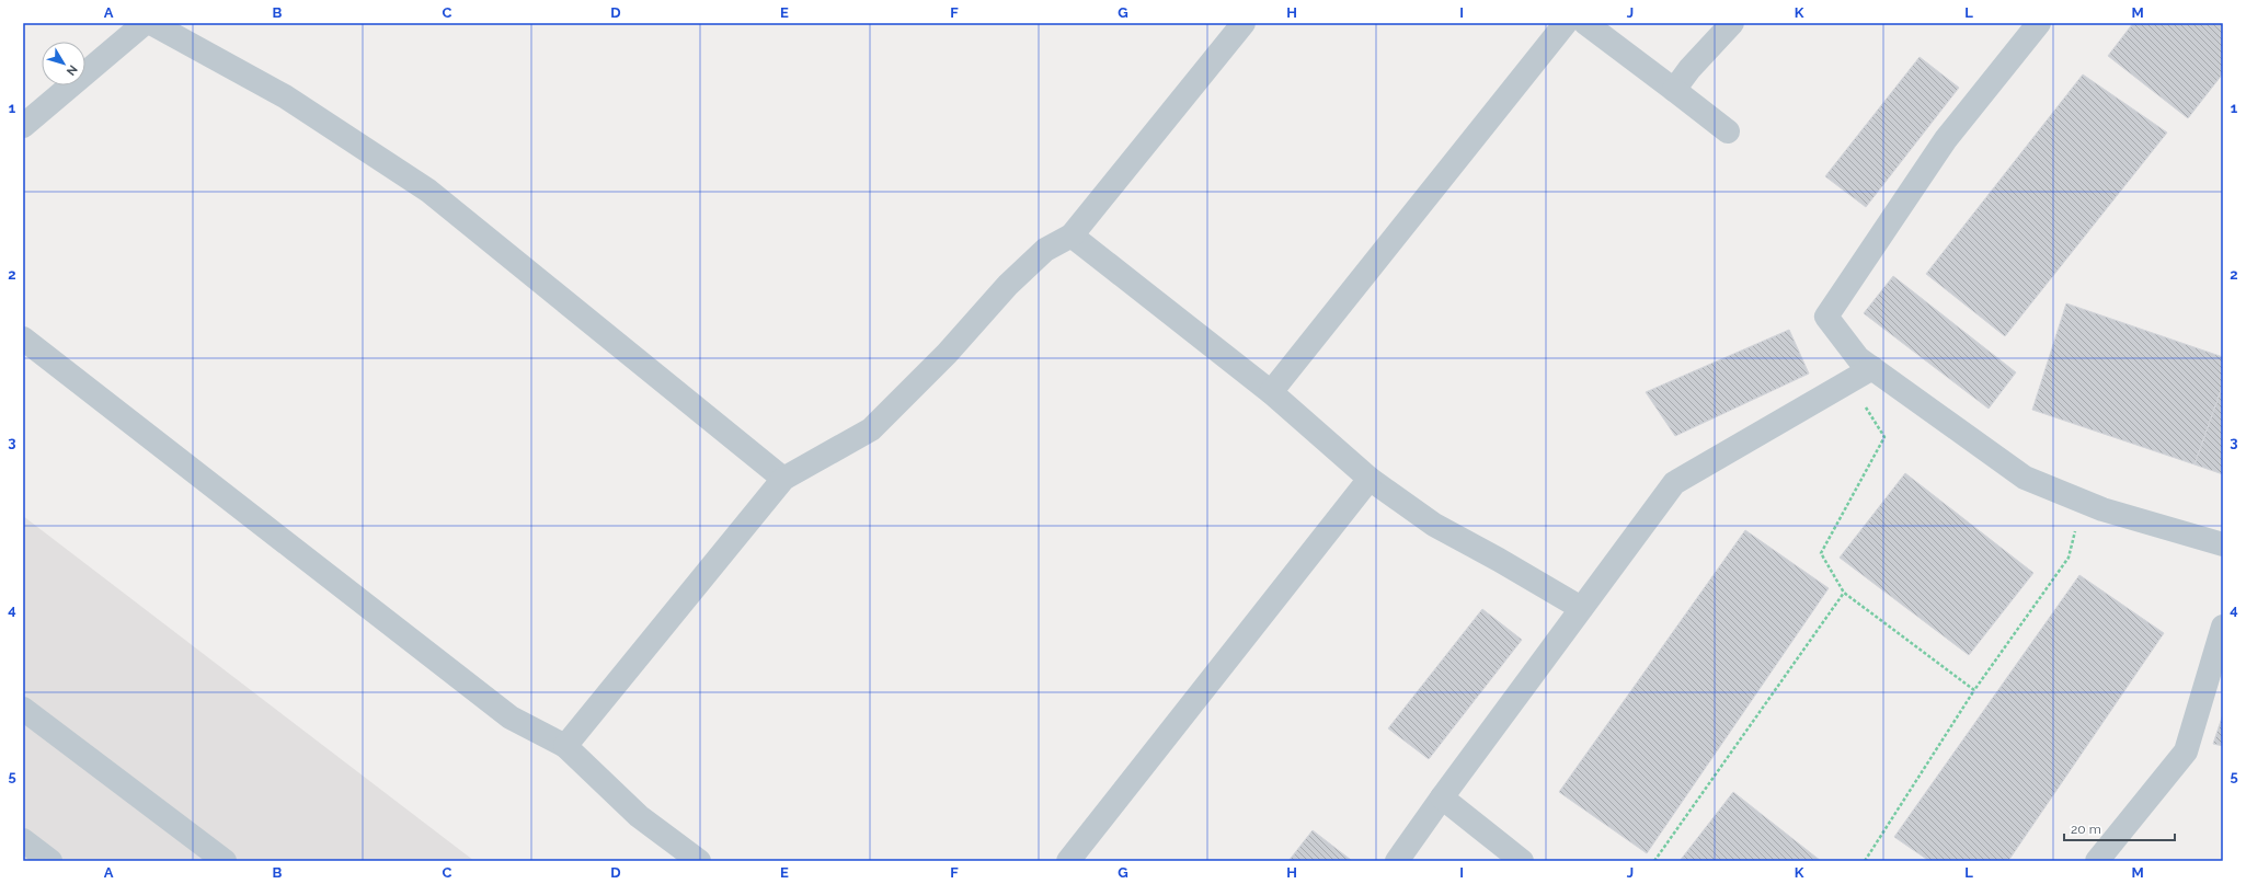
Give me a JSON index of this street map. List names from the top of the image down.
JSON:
{
  "scale_bar": "20 m",
  "north": "bottom right",
  "grid": {
    "columns": [
      "A",
      "B",
      "C",
      "D",
      "E",
      "F",
      "G",
      "H",
      "I",
      "J",
      "K",
      "L",
      "M"
    ],
    "rows": [
      "1",
      "2",
      "3",
      "4",
      "5"
    ]
  }
}
